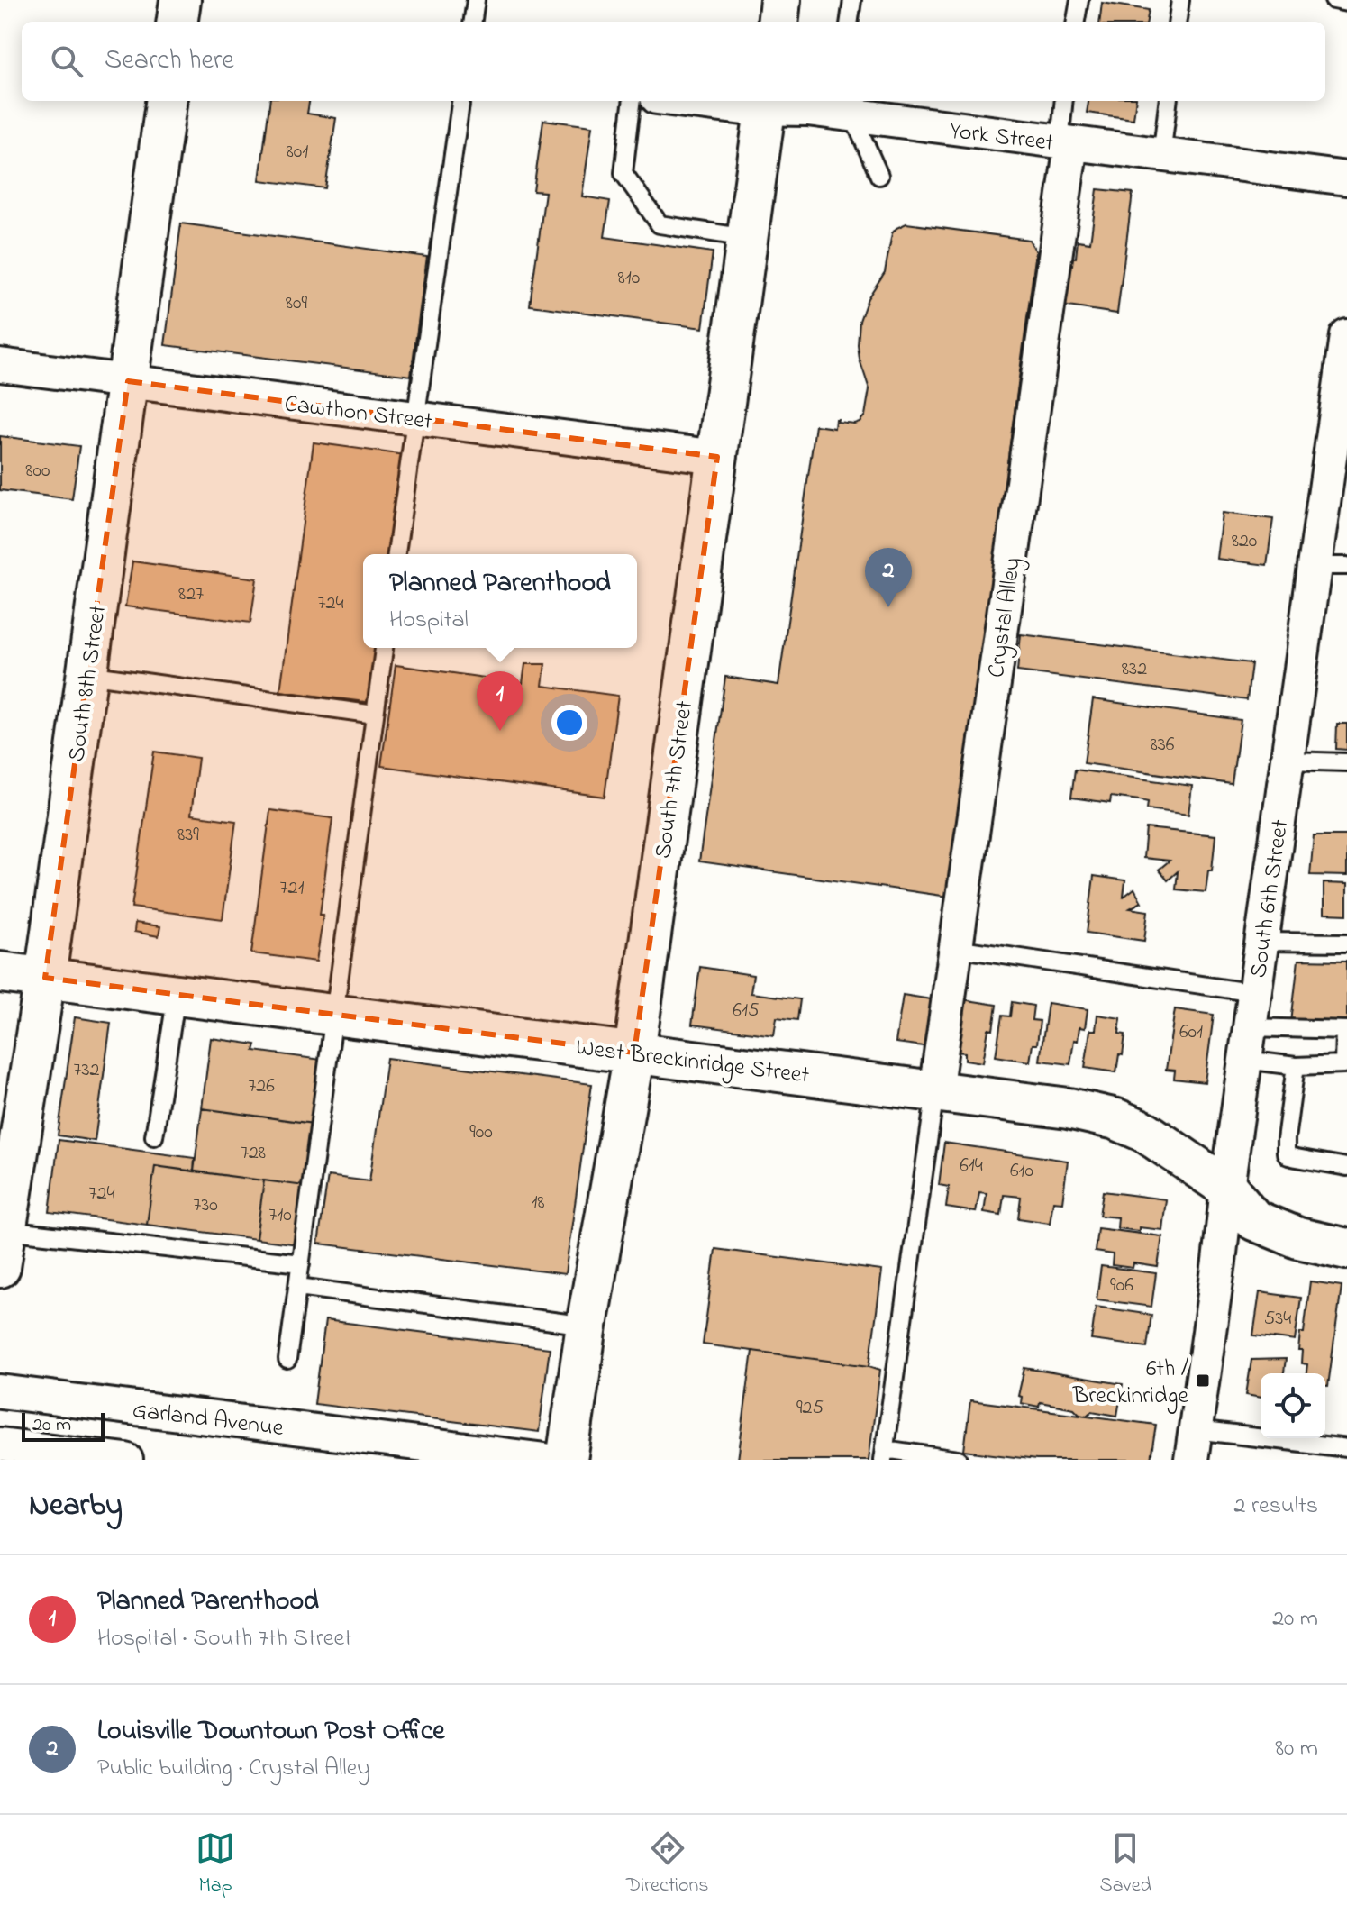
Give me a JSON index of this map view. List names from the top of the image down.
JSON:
{
  "streets": {
    "street": [
      "York Street",
      "Cawthon Street",
      "Crystal Alley",
      "South 8th Street",
      "South 7th Street",
      "South 6th Street",
      "West Breckinridge Street",
      "Garland Avenue"
    ]
  },
  "crossings": [
    ["York Street", "Crystal Alley"],
    ["York Street", "South 7th Street"],
    ["Cawthon Street", "South 8th Street"],
    ["Cawthon Street", "South 7th Street"],
    ["Crystal Alley", "West Breckinridge Street"],
    ["South 8th Street", "West Breckinridge Street"],
    ["South 7th Street", "West Breckinridge Street"],
    ["South 6th Street", "West Breckinridge Street"]
  ],
  "places": {
    "transit": ["6th / Breckinridge"]
  },
  "house_numbers": [
    "801",
    "810",
    "809",
    "800",
    "820",
    "827",
    "724",
    "832",
    "836",
    "839",
    "721",
    "615",
    "601",
    "732",
    "726",
    "900",
    "728",
    "614",
    "610",
    "724",
    "18",
    "730",
    "710",
    "906",
    "534",
    "925"
  ],
  "scale_bar": "20 m",
  "page": {
    "search": "Search here",
    "pins": ["2", "1"],
    "popup": ["Planned Parenthood", "Hospital"],
    "scale": "20 m",
    "heading": ["Nearby", "2 results"],
    "list": [
      {
        "mark": "1",
        "name": "Planned Parenthood",
        "note": "Hospital · South 7th Street",
        "value": "20 m"
      },
      {
        "mark": "2",
        "name": "Louisville Downtown Post Office",
        "note": "Public building · Crystal Alley",
        "value": "80 m"
      }
    ],
    "nav": ["Map", "Directions", "Saved"]
  }
}
